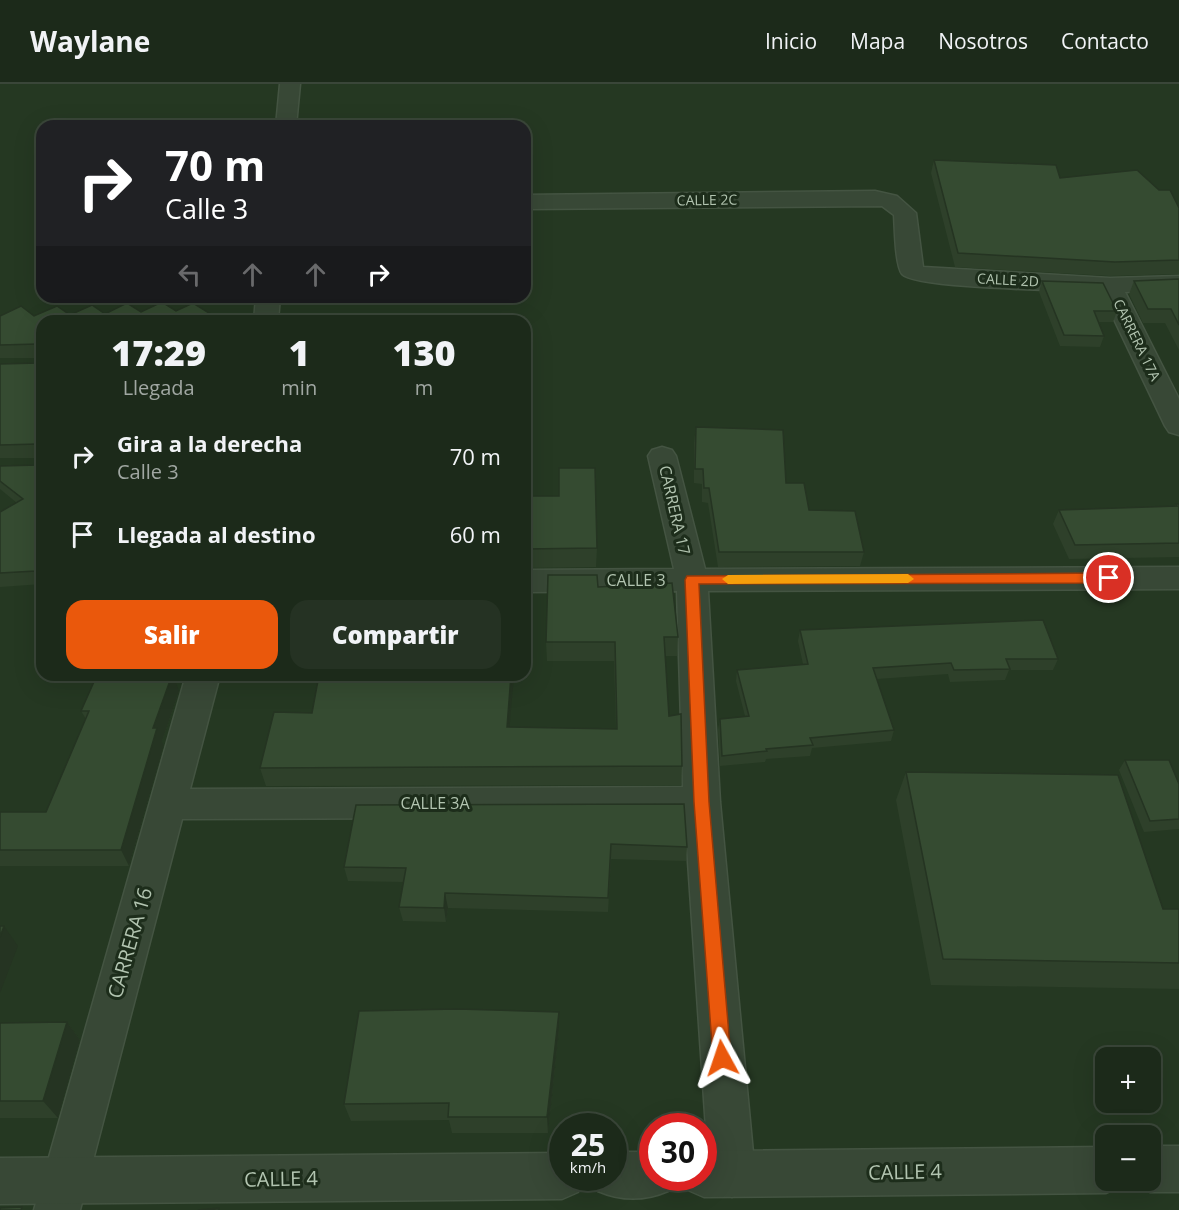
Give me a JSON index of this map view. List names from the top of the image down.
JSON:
{
  "streets": {
    "street": [
      "CALLE 2C",
      "CALLE 2D",
      "CARRERA 17A",
      "CARRERA 17",
      "CALLE 3",
      "CALLE 3A",
      "CARRERA 16",
      "CALLE 4"
    ]
  },
  "crossings": [
    ["CALLE 2C", "CALLE 2D"],
    ["CALLE 2D", "CARRERA 17A"],
    ["CARRERA 17", "CALLE 3"],
    ["CARRERA 17", "CALLE 3A"],
    ["CARRERA 17", "CALLE 4"],
    ["CALLE 3A", "CARRERA 16"],
    ["CARRERA 16", "CALLE 4"]
  ],
  "page": {
    "header": "Waylane",
    "nav": [
      "Inicio",
      "Mapa",
      "Nosotros",
      "Contacto"
    ],
    "turn": ["70 m", "Calle 3"],
    "eta": [
      "17:29",
      "Llegada",
      "1",
      "min",
      "130",
      "m"
    ],
    "list": [
      {
        "name": "Gira a la derecha",
        "note": "Calle 3",
        "value": "70 m"
      },
      {
        "name": "Llegada al destino",
        "value": "60 m"
      }
    ],
    "buttons": ["Salir", "Compartir"],
    "map_buttons": ["+", "−"],
    "speed": "25 km/h",
    "limit": "30"
  }
}
